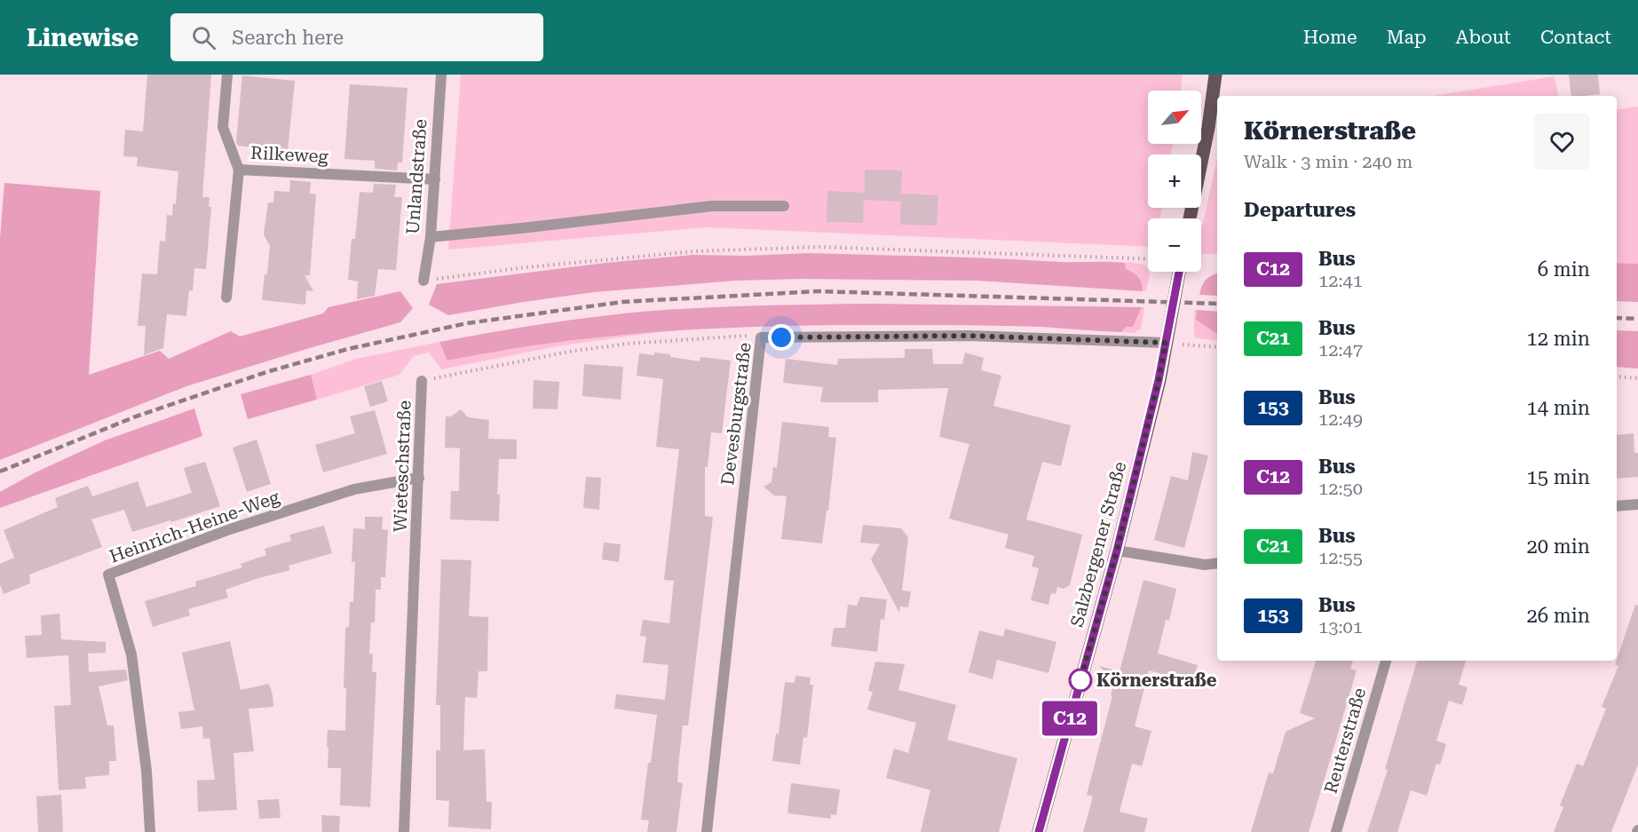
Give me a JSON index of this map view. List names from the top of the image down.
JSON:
{
  "streets": {
    "main road": ["Salzbergener Straße"],
    "street": [
      "Rilkeweg",
      "Unlandstraße",
      "Devesburgstraße",
      "Wieteschstraße",
      "Heinrich-Heine-Weg",
      "Reuterstraße"
    ]
  },
  "crossings": [
    ["Rilkeweg", "Unlandstraße"],
    ["Devesburgstraße", "Wieteschstraße"],
    ["Devesburgstraße", "Salzbergener Straße"],
    ["Wieteschstraße", "Heinrich-Heine-Weg"]
  ],
  "places": ["Körnerstraße"],
  "lines": ["bus line C12"],
  "north": "top right",
  "page": {
    "header": "Linewise",
    "search": "Search here",
    "nav": [
      "Home",
      "Map",
      "About",
      "Contact"
    ],
    "on_map": "C12",
    "map_buttons": ["+", "−"],
    "heading": [
      ["Körnerstraße", "Walk · 3 min · 240 m"],
      "Departures"
    ],
    "list": [
      {
        "mark": "C12",
        "name": "Bus",
        "note": "12:41",
        "value": "6 min"
      },
      {
        "mark": "C21",
        "name": "Bus",
        "note": "12:47",
        "value": "12 min"
      },
      {
        "mark": "153",
        "name": "Bus",
        "note": "12:49",
        "value": "14 min"
      },
      {
        "mark": "C12",
        "name": "Bus",
        "note": "12:50",
        "value": "15 min"
      },
      {
        "mark": "C21",
        "name": "Bus",
        "note": "12:55",
        "value": "20 min"
      },
      {
        "mark": "153",
        "name": "Bus",
        "note": "13:01",
        "value": "26 min"
      }
    ]
  }
}
